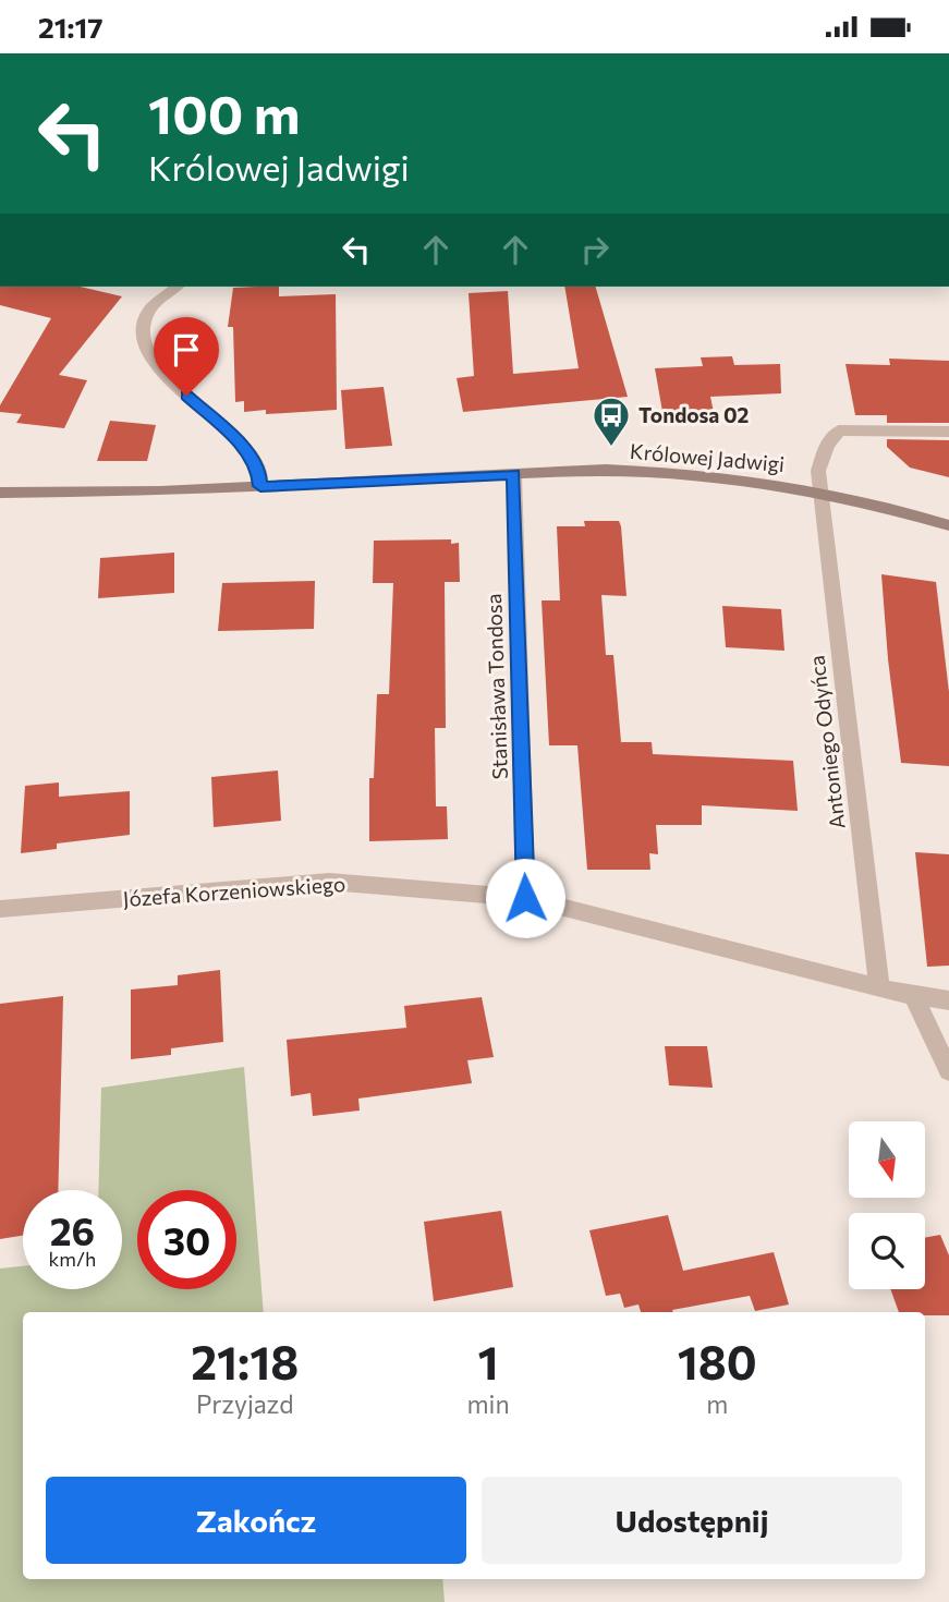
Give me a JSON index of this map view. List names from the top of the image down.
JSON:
{
  "streets": {
    "street": [
      "Królowej Jadwigi",
      "Stanisława Tondosa",
      "Antoniego Odyńca",
      "Józefa Korzeniowskiego"
    ]
  },
  "crossings": [
    ["Królowej Jadwigi", "Stanisława Tondosa"],
    ["Królowej Jadwigi", "Antoniego Odyńca"],
    ["Stanisława Tondosa", "Józefa Korzeniowskiego"],
    ["Antoniego Odyńca", "Józefa Korzeniowskiego"]
  ],
  "places": {
    "bus stop": ["Tondosa 02"]
  },
  "north": "bottom",
  "page": {
    "status": "21:17",
    "turn": ["100 m", "Królowej Jadwigi"],
    "speed": "26 km/h",
    "limit": "30",
    "eta": [
      "21:18",
      "Przyjazd",
      "1",
      "min",
      "180",
      "m"
    ],
    "buttons": ["Zakończ", "Udostępnij"]
  }
}
